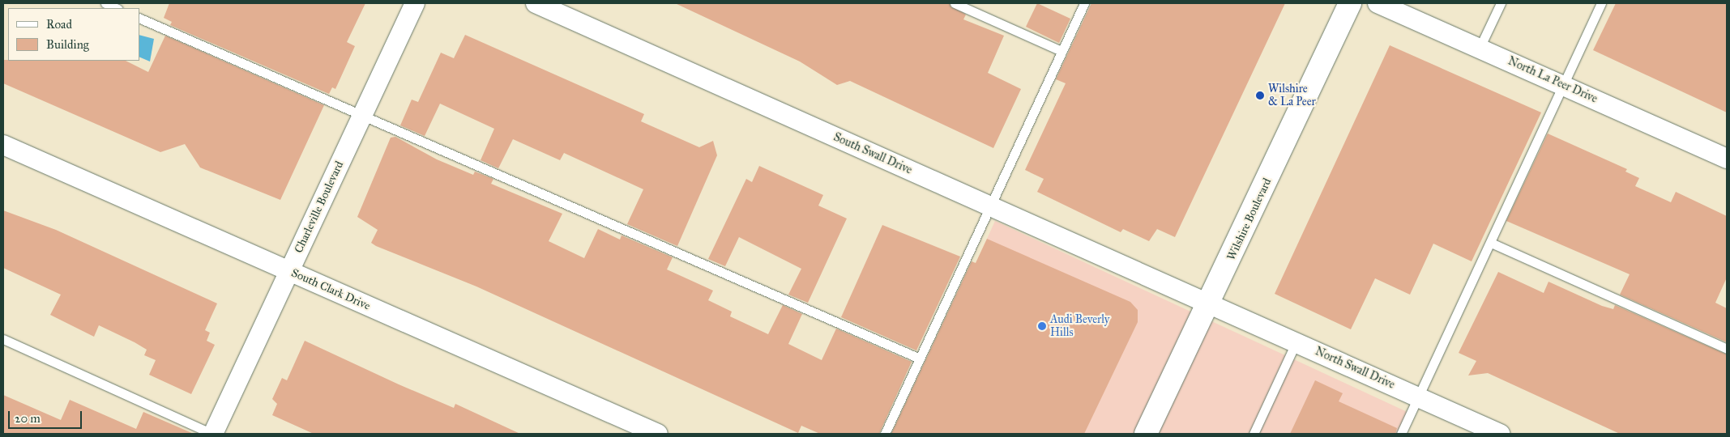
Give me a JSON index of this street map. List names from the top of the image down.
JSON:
{
  "streets": {
    "main road": ["Wilshire Boulevard"],
    "street": [
      "North La Peer Drive",
      "South Swall Drive",
      "Charleville Boulevard",
      "South Clark Drive",
      "North Swall Drive"
    ]
  },
  "crossings": [
    ["South Swall Drive", "Wilshire Boulevard"],
    ["South Swall Drive", "North Swall Drive"],
    ["Charleville Boulevard", "South Clark Drive"],
    ["Wilshire Boulevard", "North Swall Drive"]
  ],
  "places": ["Wilshire & La Peer", "Audi Beverly Hills"],
  "legend": ["Road", "Building"],
  "scale_bar": "20 m"
}
